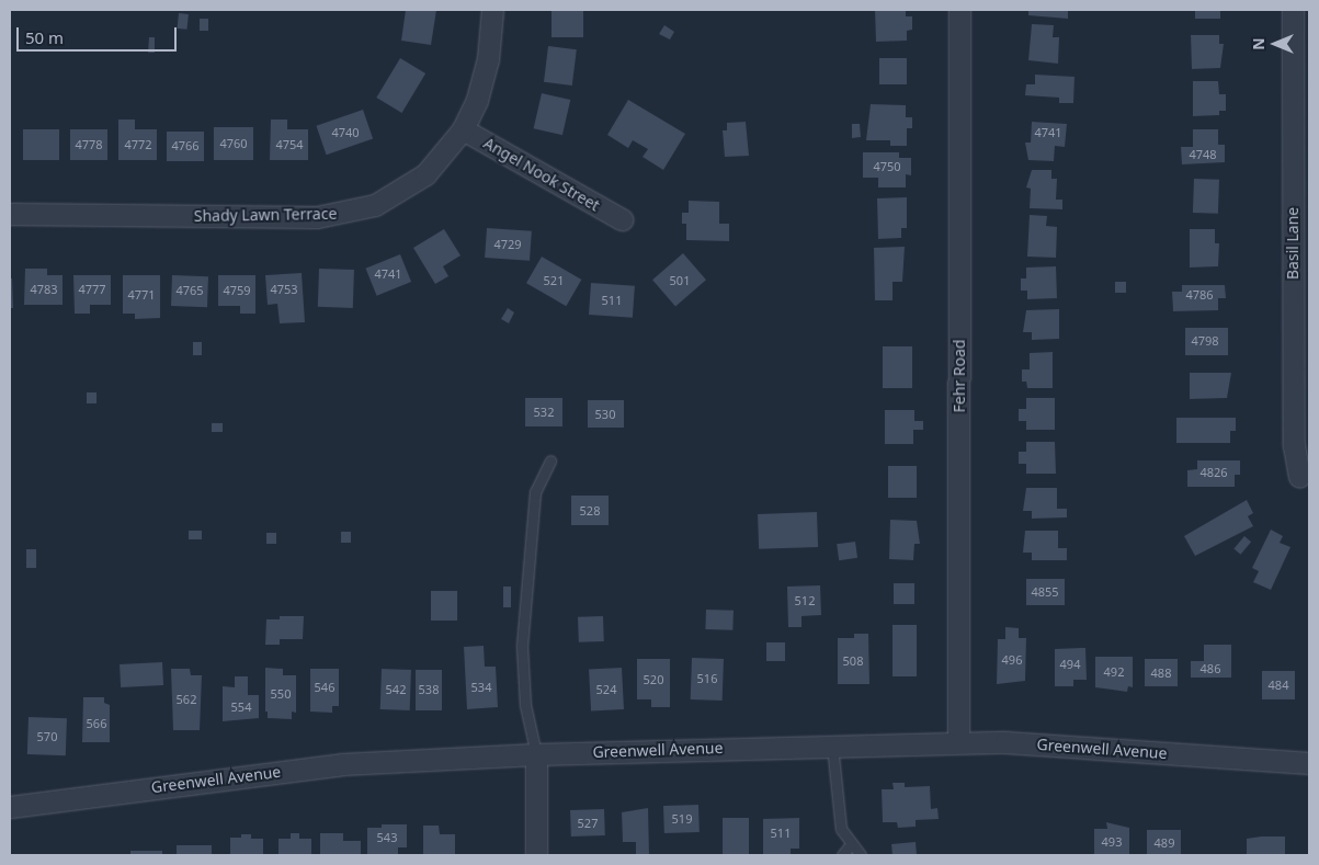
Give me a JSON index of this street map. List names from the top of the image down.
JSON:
{
  "streets": {
    "street": [
      "Angel Nook Street",
      "Shady Lawn Terrace",
      "Basil Lane",
      "Fehr Road",
      "Greenwell Avenue"
    ]
  },
  "crossings": [
    ["Angel Nook Street", "Shady Lawn Terrace"],
    ["Fehr Road", "Greenwell Avenue"]
  ],
  "house_numbers": [
    "4740",
    "4741",
    "4760",
    "4778",
    "4772",
    "4754",
    "4766",
    "4748",
    "4750",
    "4729",
    "4741",
    "521",
    "501",
    "4783",
    "4777",
    "4753",
    "4765",
    "4759",
    "4771",
    "4786",
    "511",
    "4798",
    "532",
    "530",
    "4826",
    "528",
    "4855",
    "512",
    "496",
    "508",
    "494",
    "486",
    "492",
    "488",
    "516",
    "520",
    "484",
    "546",
    "534",
    "542",
    "538",
    "524",
    "550",
    "562",
    "554",
    "566",
    "570",
    "519",
    "527",
    "511",
    "543",
    "493",
    "489"
  ],
  "scale_bar": "50 m",
  "north": "left"
}
